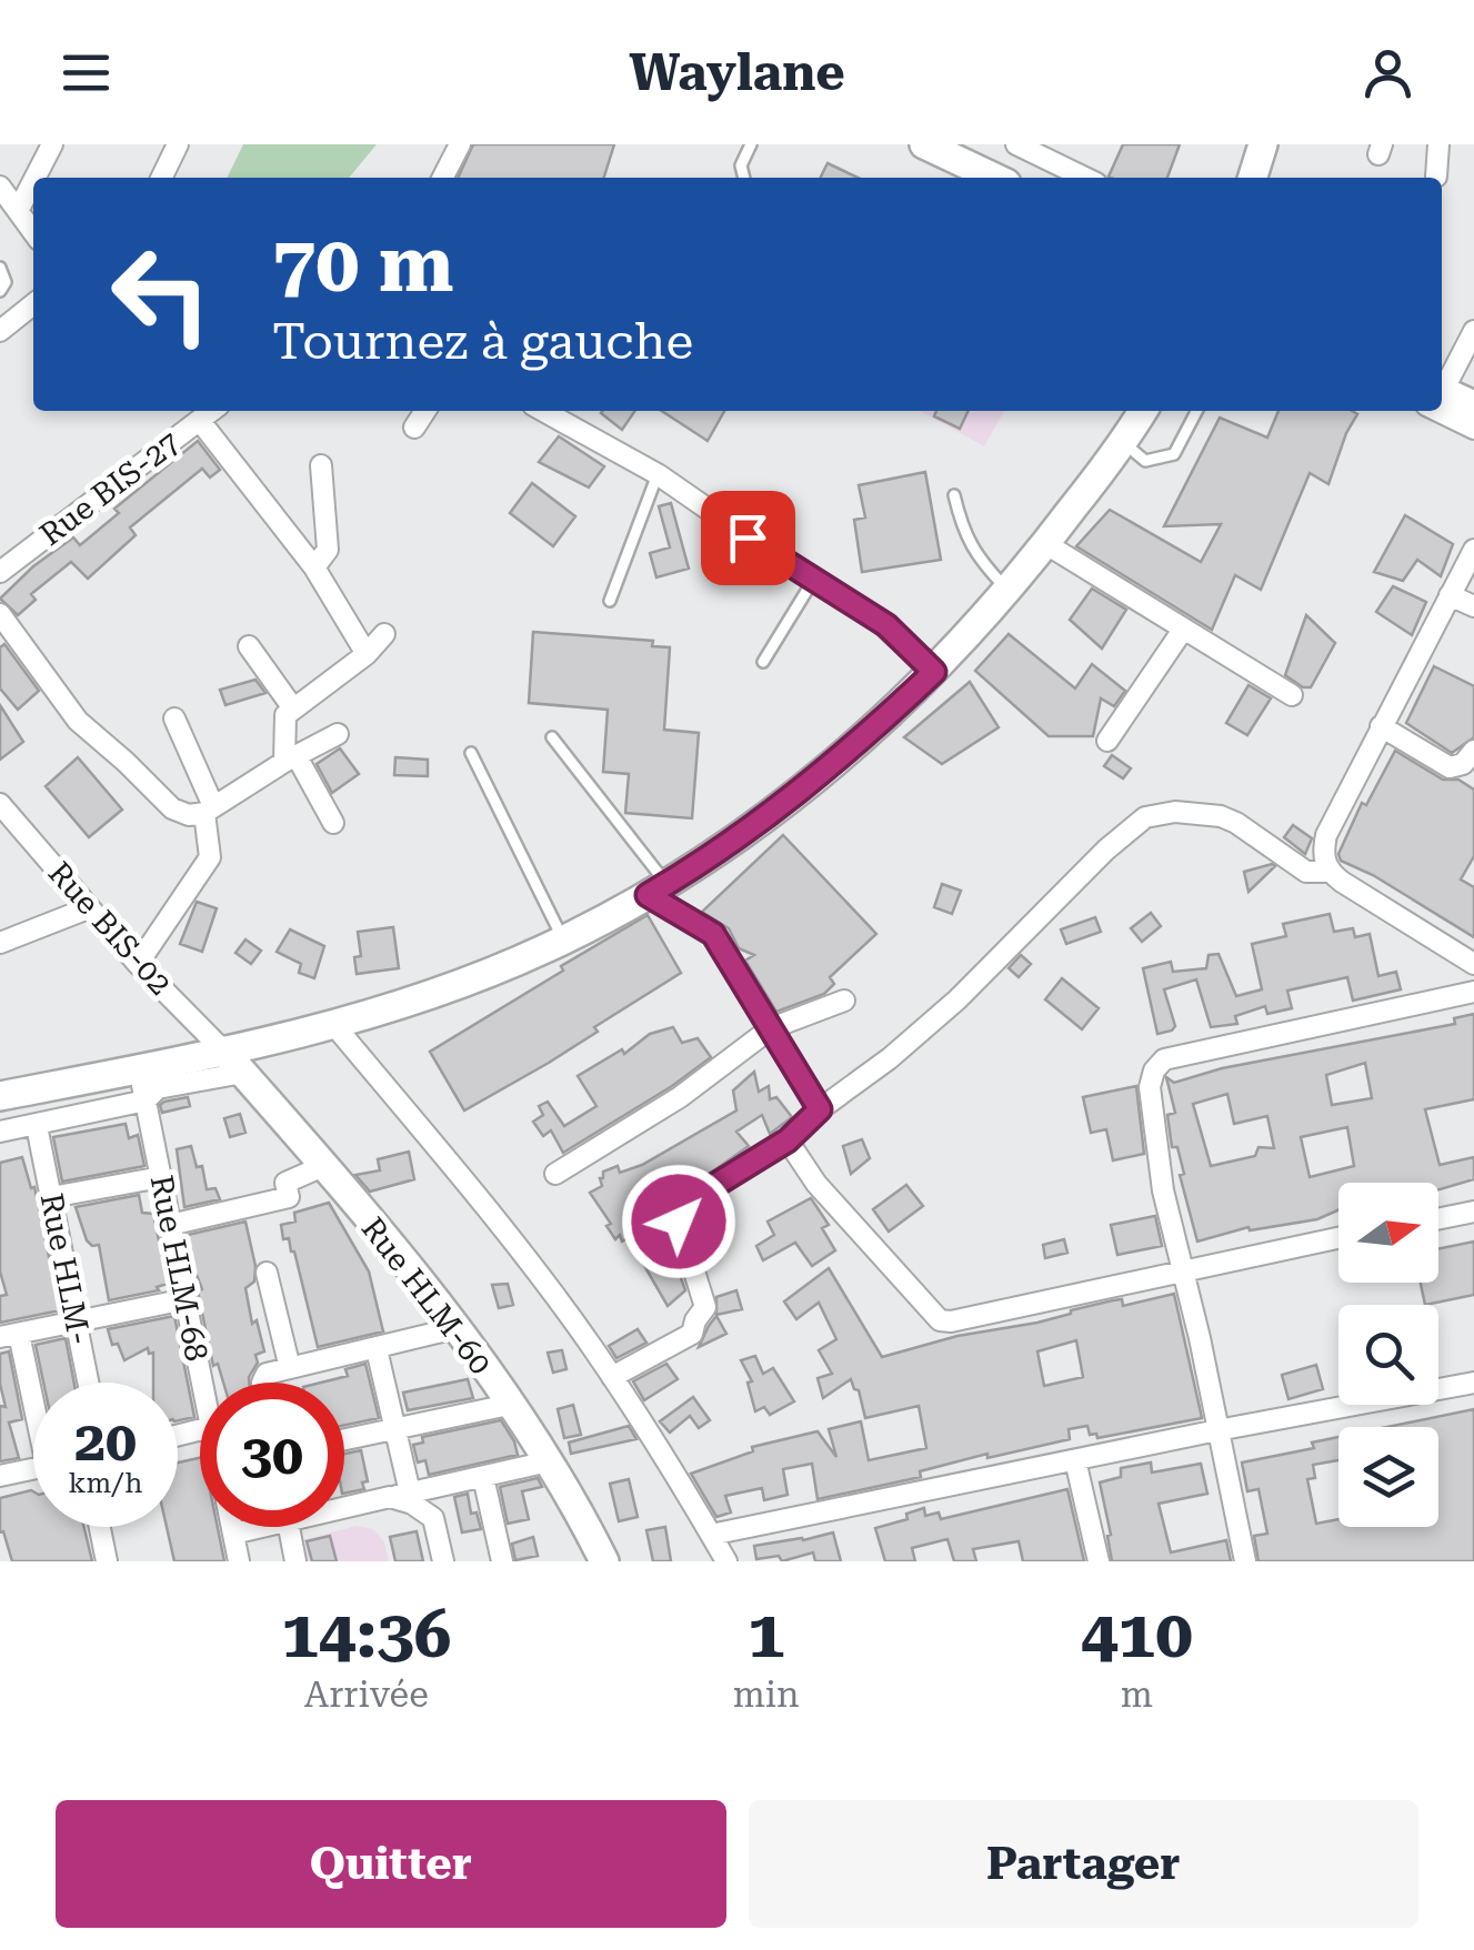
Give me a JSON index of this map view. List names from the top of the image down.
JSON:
{
  "streets": {
    "street": [
      "Rue BIS-27",
      "Rue BIS-02",
      "Rue HLM-68",
      "Rue HLM-",
      "Rue HLM-60"
    ]
  },
  "crossings": [
    ["Rue BIS-02", "Rue HLM-60"]
  ],
  "north": "right",
  "page": {
    "header": "Waylane",
    "turn": ["70 m", "Tournez à gauche"],
    "speed": "20 km/h",
    "limit": "30",
    "eta": [
      "14:36",
      "Arrivée",
      "1",
      "min",
      "410",
      "m"
    ],
    "buttons": ["Quitter", "Partager"]
  }
}
